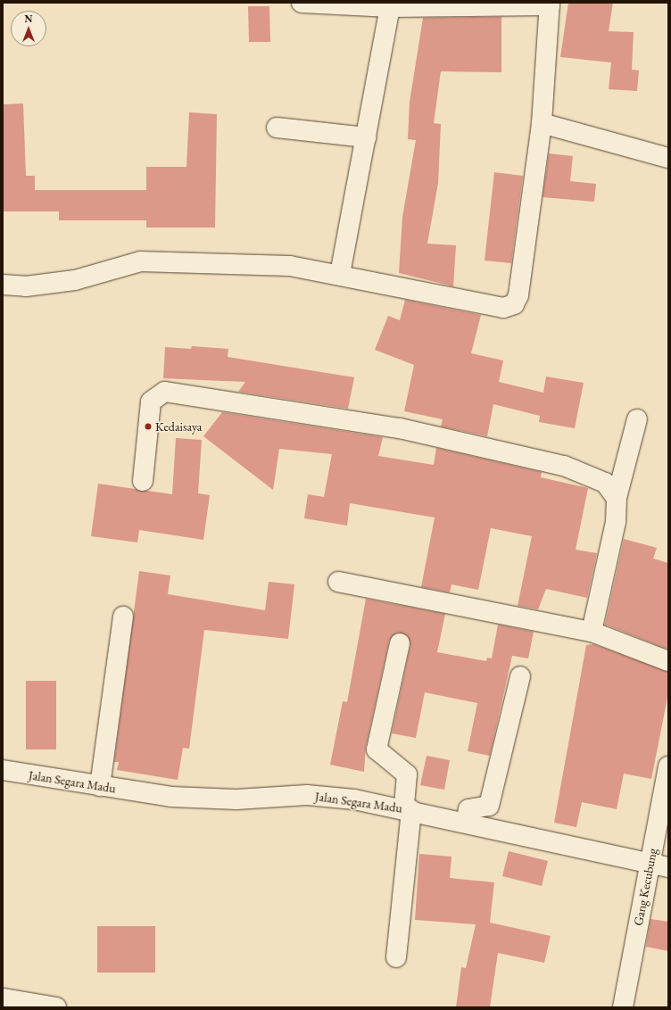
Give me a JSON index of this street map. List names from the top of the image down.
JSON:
{
  "streets": {
    "street": ["Jalan Segara Madu", "Gang Kecubung"]
  },
  "crossings": [
    ["Jalan Segara Madu", "Gang Kecubung"]
  ],
  "places": ["Kedaisaya"],
  "north": "top"
}
